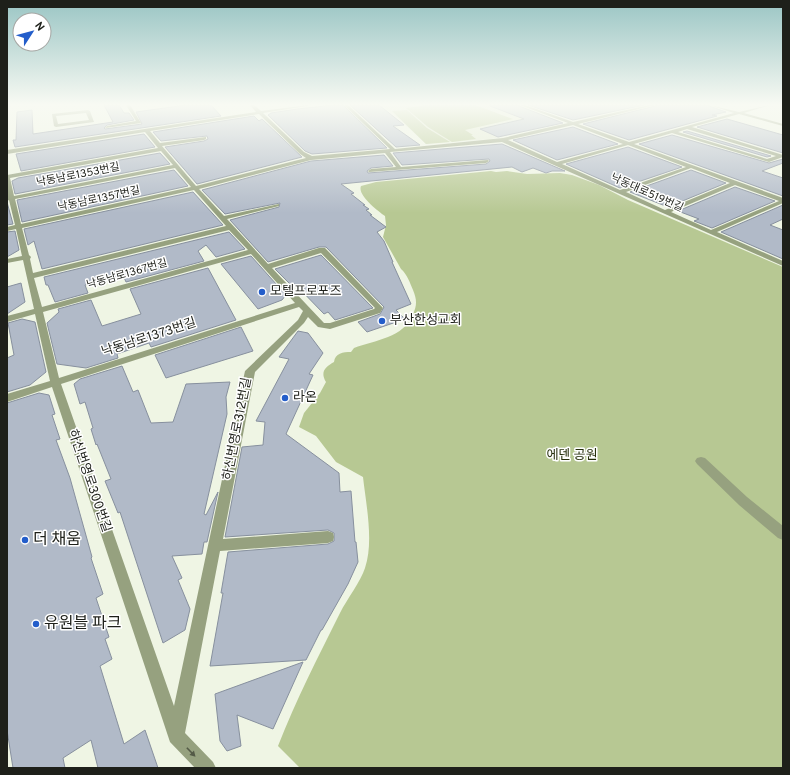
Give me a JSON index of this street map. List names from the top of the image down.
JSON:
{
  "streets": {
    "street": [
      "낙동남로1353번길",
      "낙동대로519번길",
      "낙동남로1357번길",
      "낙동남로1367번길",
      "낙동남로1373번길",
      "하신번영로312번길",
      "하신번영로300번길"
    ]
  },
  "crossings": [
    ["낙동남로1353번길", "하신번영로300번길"],
    ["낙동남로1357번길", "하신번영로300번길"],
    ["낙동남로1367번길", "하신번영로300번길"],
    ["낙동남로1373번길", "하신번영로312번길"],
    ["낙동남로1373번길", "하신번영로300번길"],
    ["하신번영로312번길", "하신번영로300번길"]
  ],
  "parks": ["에덴 공원"],
  "places": [
    "모텔프로포즈",
    "부산한성교회",
    "라온",
    "더 채움",
    "유원블 파크"
  ],
  "north": "top right"
}
